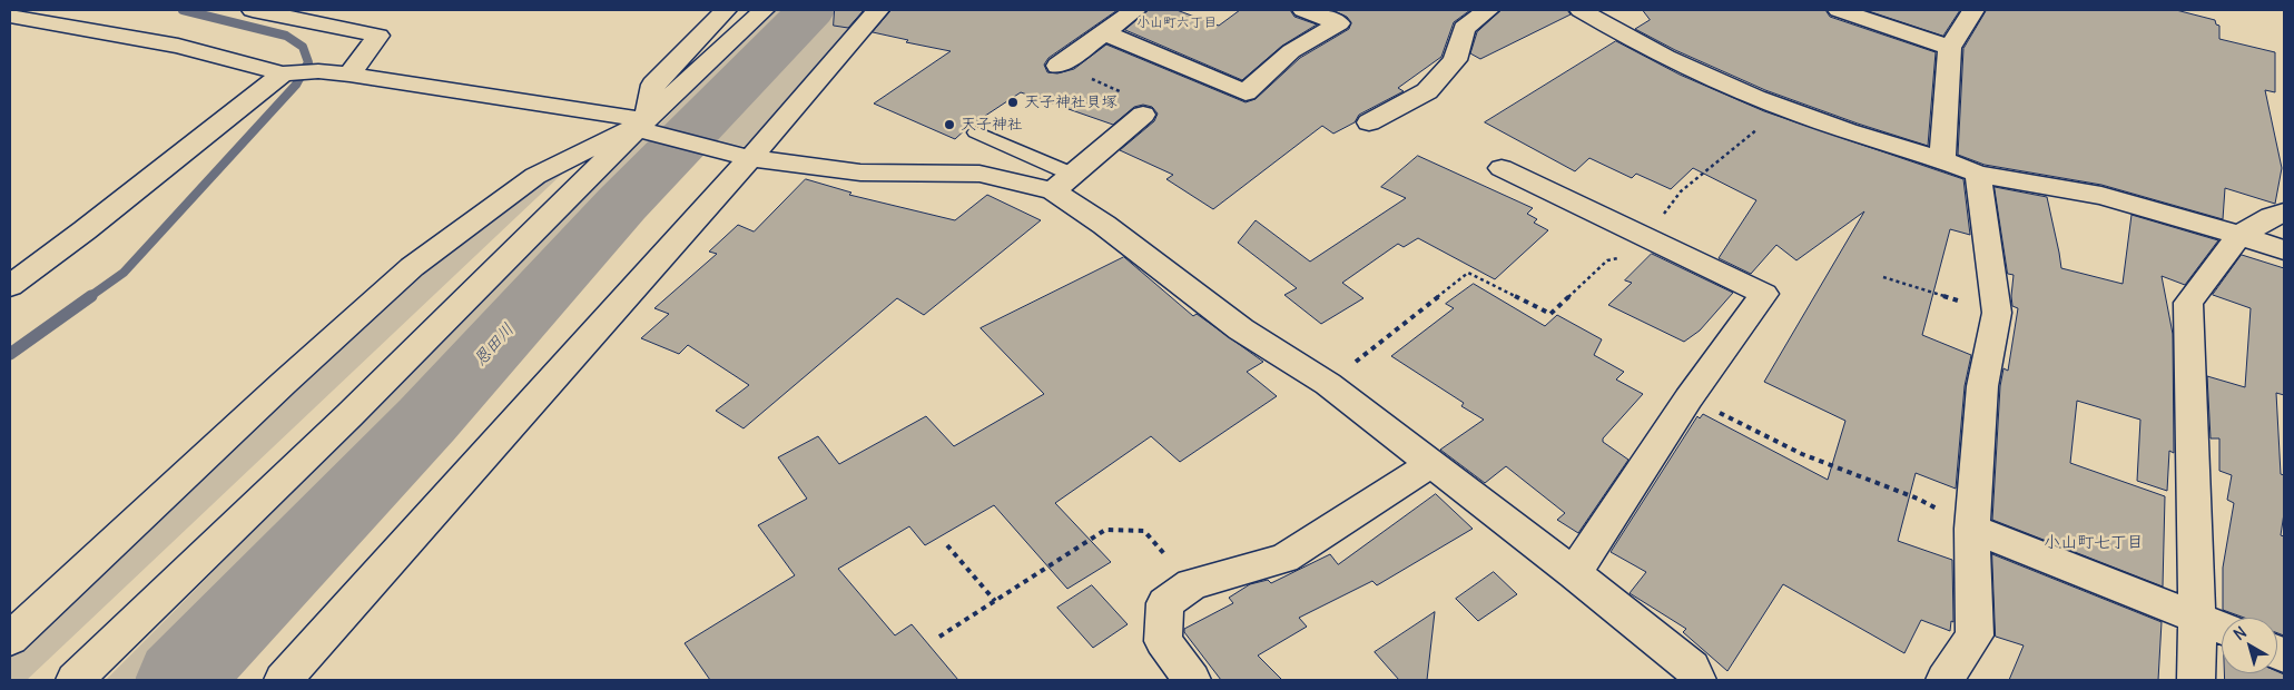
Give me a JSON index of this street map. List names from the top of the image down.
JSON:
{
  "districts": ["小山町六丁目", "小山町七丁目"],
  "water": ["恩田川"],
  "places": ["天子神社貝塚", "天子神社"],
  "north": "top left"
}
